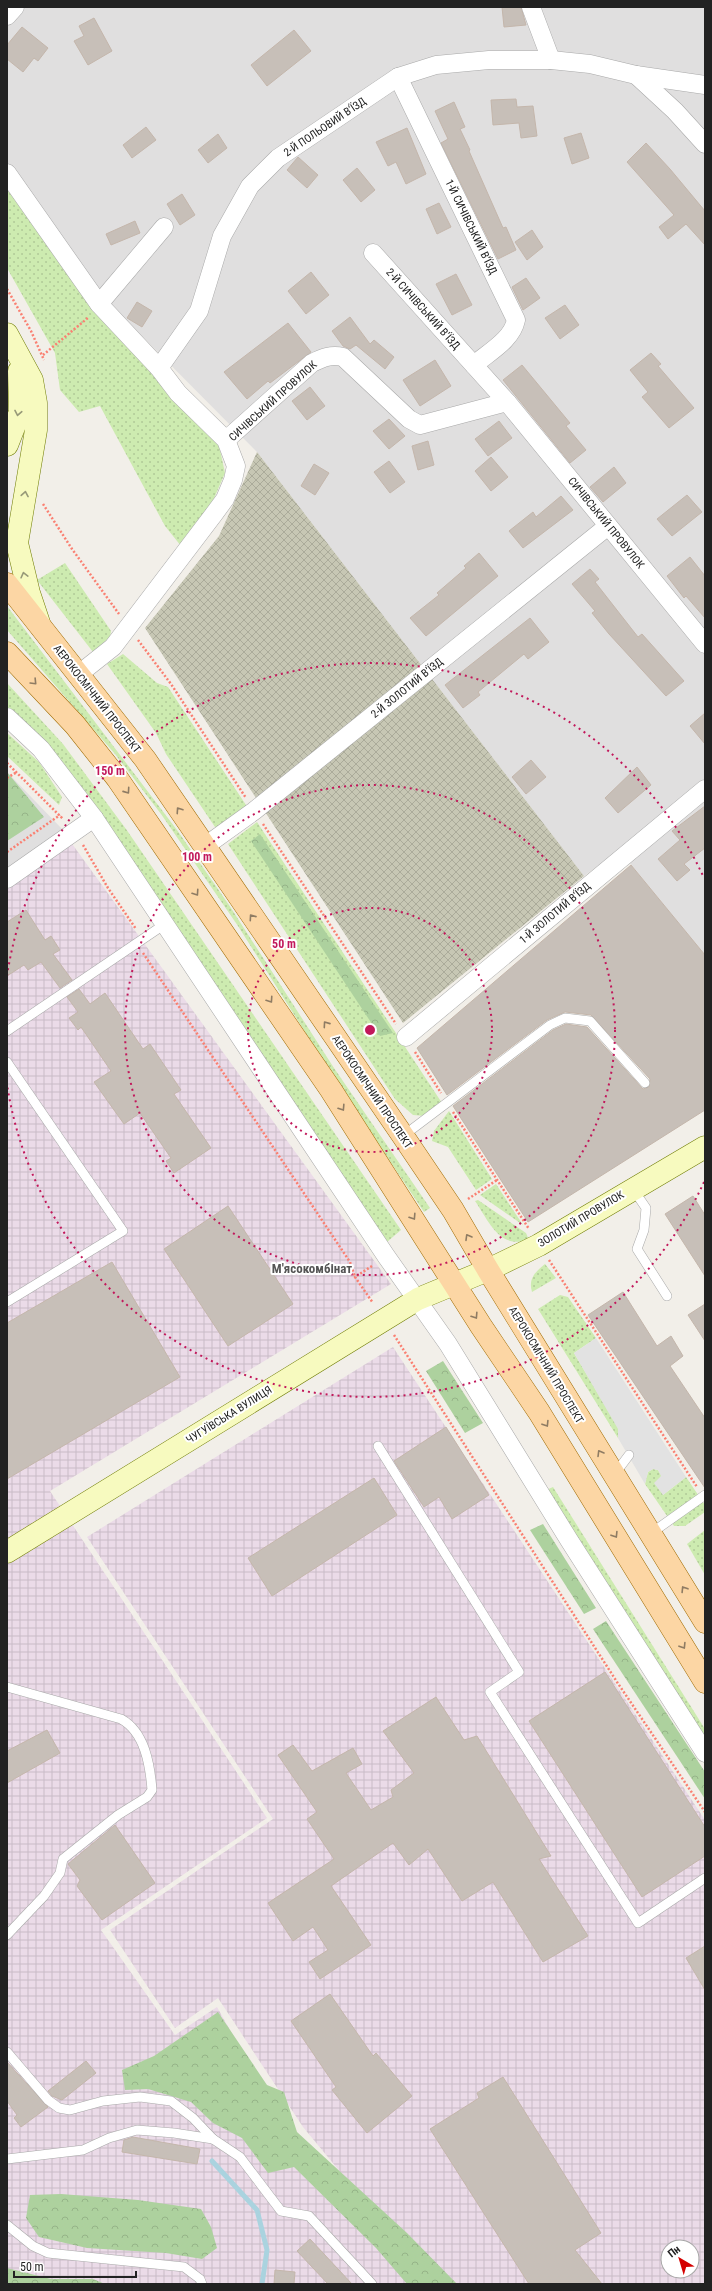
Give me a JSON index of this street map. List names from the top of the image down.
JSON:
{
  "streets": {
    "main road": ["АЕРОКОСМІЧНИЙ ПРОСПЕКТ", "ЗОЛОТИЙ ПРОВУЛОК", "ЧУГУЇВСЬКА ВУЛИЦЯ"],
    "street": [
      "2-Й ПОЛЬОВИЙ В’ЇЗД",
      "1-Й СИЧІВСЬКИЙ В’ЇЗД",
      "2-Й СИЧІВСЬКИЙ В’ЇЗД",
      "СИЧІВСЬКИЙ ПРОВУЛОК",
      "2-Й ЗОЛОТИЙ В’ЇЗД",
      "1-Й ЗОЛОТИЙ В’ЇЗД"
    ]
  },
  "crossings": [
    ["2-Й ПОЛЬОВИЙ В’ЇЗД", "1-Й СИЧІВСЬКИЙ В’ЇЗД"],
    ["1-Й СИЧІВСЬКИЙ В’ЇЗД", "2-Й СИЧІВСЬКИЙ В’ЇЗД"],
    ["1-Й СИЧІВСЬКИЙ В’ЇЗД", "СИЧІВСЬКИЙ ПРОВУЛОК"],
    ["2-Й СИЧІВСЬКИЙ В’ЇЗД", "СИЧІВСЬКИЙ ПРОВУЛОК"],
    ["СИЧІВСЬКИЙ ПРОВУЛОК", "2-Й ЗОЛОТИЙ В’ЇЗД"],
    ["СИЧІВСЬКИЙ ПРОВУЛОК", "АЕРОКОСМІЧНИЙ ПРОСПЕКТ"],
    ["2-Й ЗОЛОТИЙ В’ЇЗД", "АЕРОКОСМІЧНИЙ ПРОСПЕКТ"],
    ["АЕРОКОСМІЧНИЙ ПРОСПЕКТ", "ЗОЛОТИЙ ПРОВУЛОК"],
    ["ЗОЛОТИЙ ПРОВУЛОК", "ЧУГУЇВСЬКА ВУЛИЦЯ"]
  ],
  "districts": ["М'ясокомбінат"],
  "scale_bar": "50 m",
  "north": "top left",
  "rings": ["150 m", "100 m", "50 m"]
}
